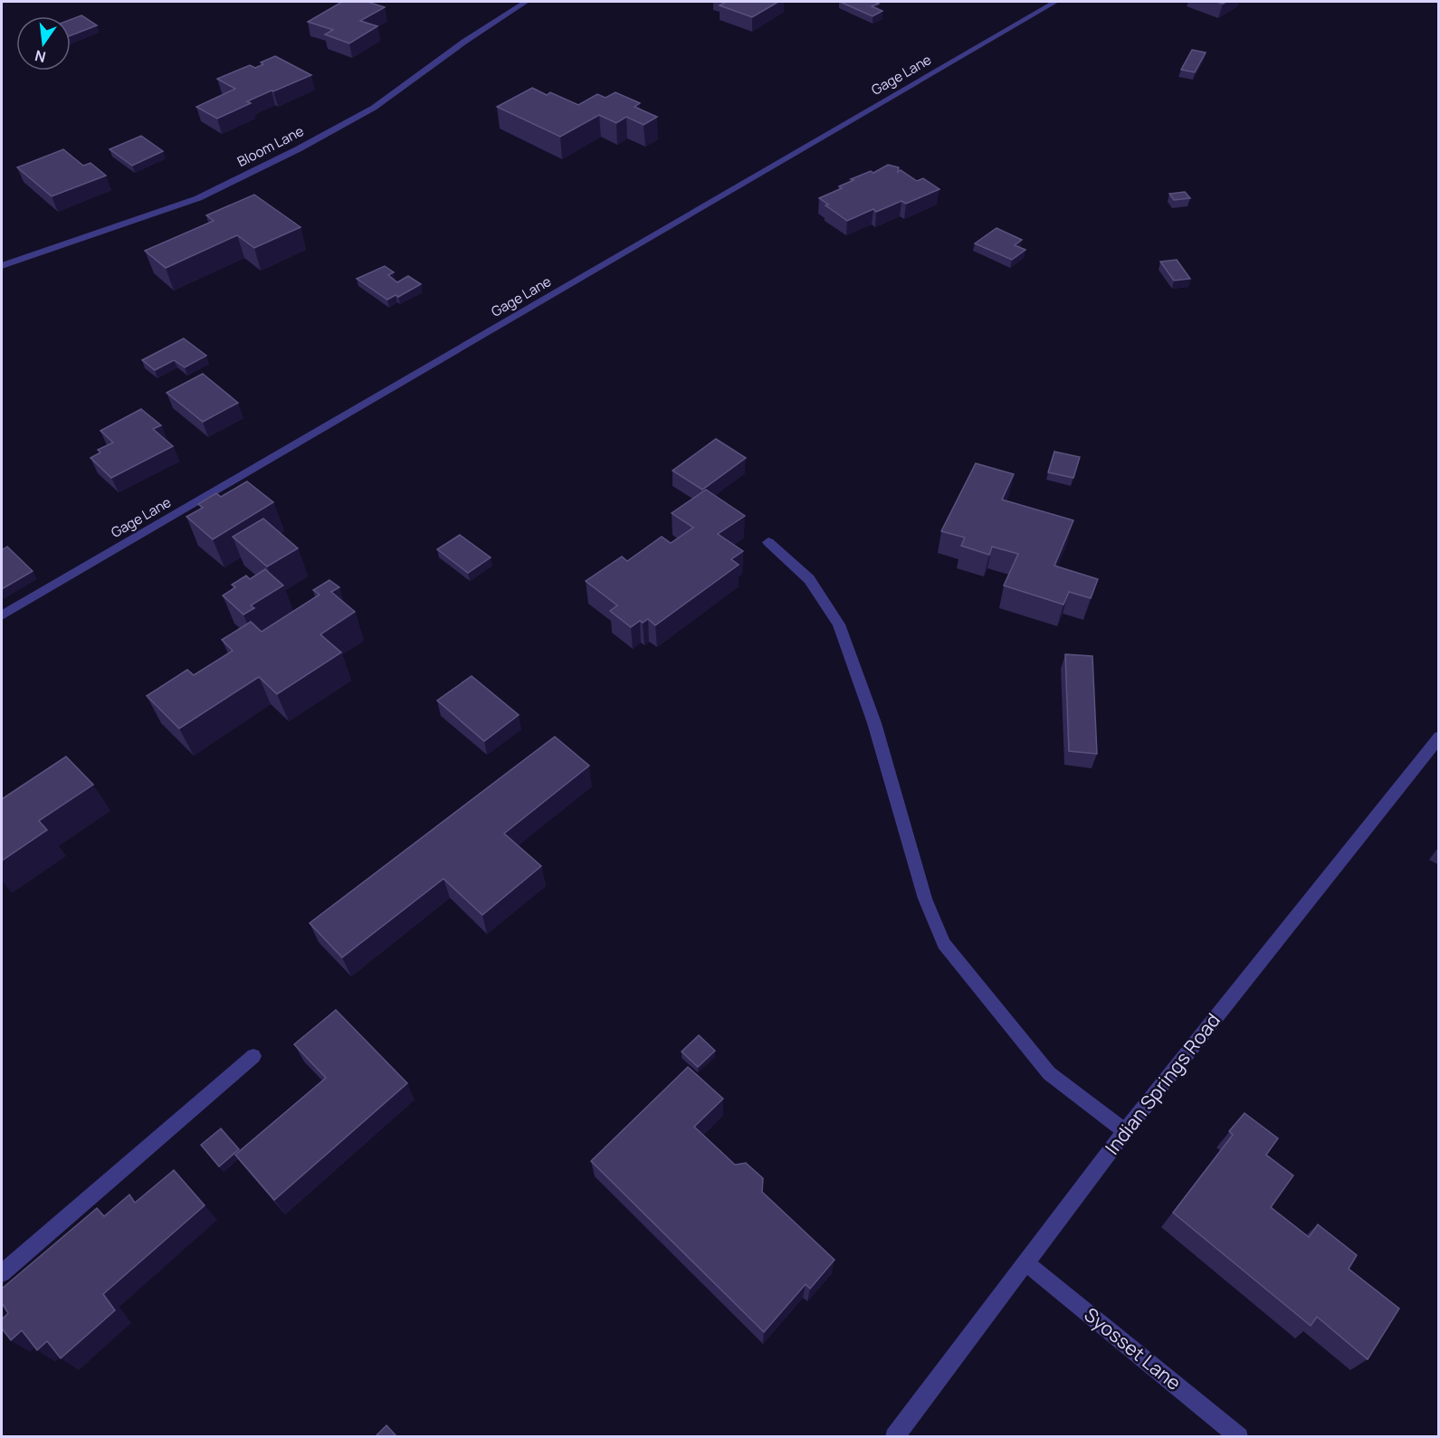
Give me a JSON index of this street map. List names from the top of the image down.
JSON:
{
  "streets": {
    "street": [
      "Gage Lane",
      "Bloom Lane",
      "Indian Springs Road",
      "Syosset Lane"
    ]
  },
  "crossings": [
    ["Indian Springs Road", "Syosset Lane"]
  ],
  "north": "bottom"
}
